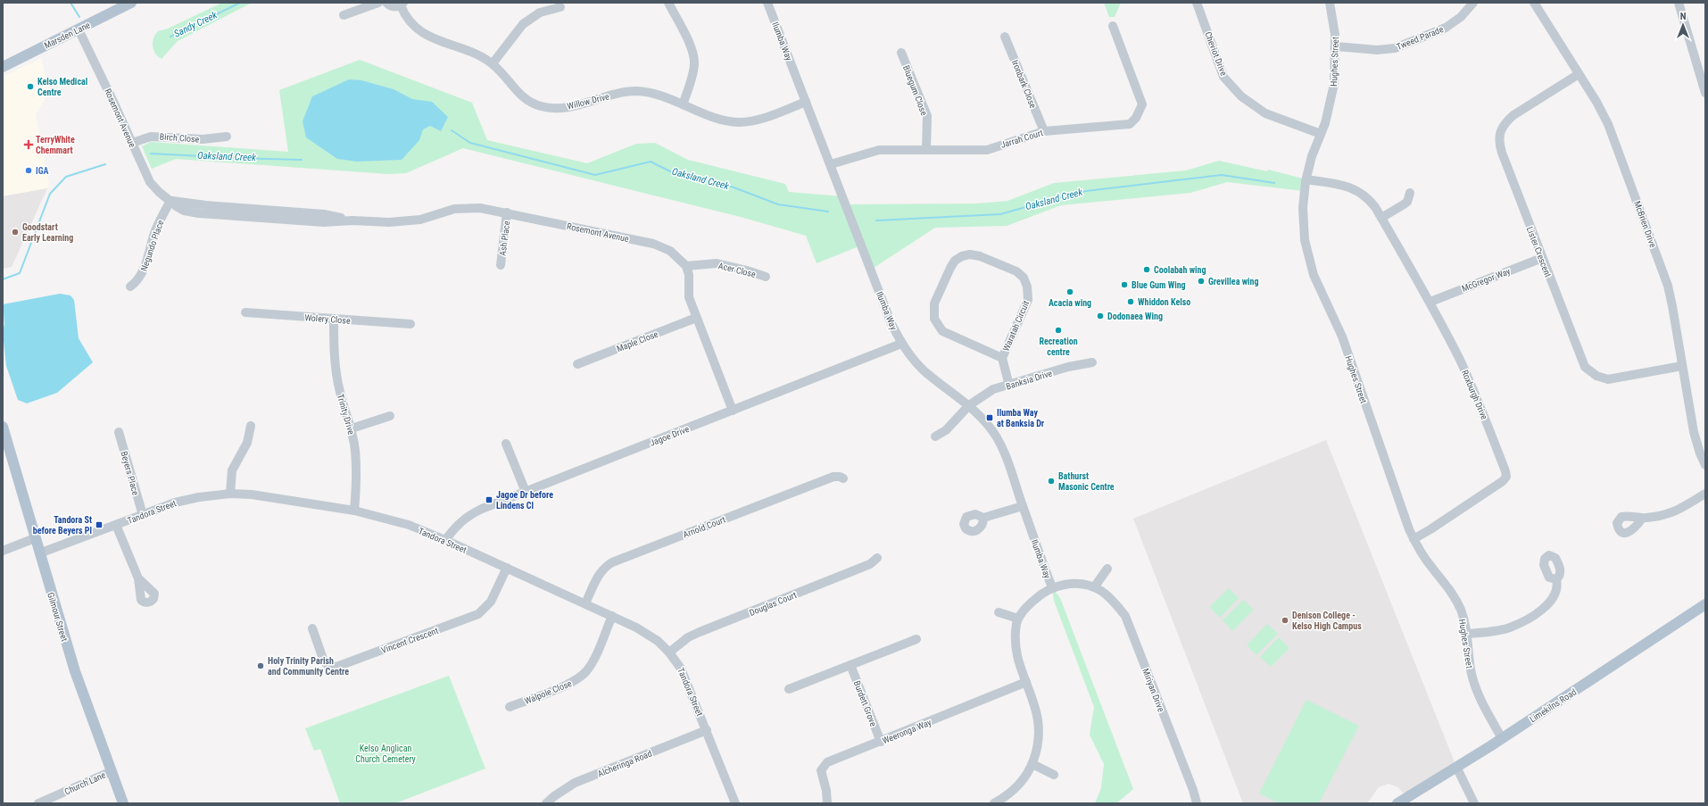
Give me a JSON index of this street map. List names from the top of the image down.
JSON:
{
  "streets": {
    "main road": ["Marsden Lane", "Gilmour Street", "Limekilns Road"],
    "street": [
      "Tweed Parade",
      "Ilumba Way",
      "Cheviot Drive",
      "Hughes Street",
      "Ironbark Close",
      "Bluegum Close",
      "Willow Drive",
      "Rosemont Avenue",
      "Birch Close",
      "Jarrah Court",
      "McBrien Drive",
      "Ash Place",
      "Negundo Place",
      "Lister Crescent",
      "Acer Close",
      "McGregor Way",
      "Wolery Close",
      "Waratah Circuit",
      "Maple Close",
      "Banksia Drive",
      "Roxburgh Drive",
      "Trinity Drive",
      "Jagoe Drive",
      "Beyers Place",
      "Tandora Street",
      "Arnold Court",
      "Douglas Court",
      "Vincent Crescent",
      "Miriyan Drive",
      "Walpole Close",
      "Burdett Grove",
      "Weeronga Way",
      "Alcheringa Road",
      "Church Lane"
    ]
  },
  "crossings": [
    ["Marsden Lane", "Rosemont Avenue"],
    ["Tweed Parade", "Hughes Street"],
    ["Ilumba Way", "Willow Drive"],
    ["Ilumba Way", "Jarrah Court"],
    ["Ilumba Way", "Banksia Drive"],
    ["Ilumba Way", "Jagoe Drive"],
    ["Ilumba Way", "Miriyan Drive"],
    ["Cheviot Drive", "Hughes Street"],
    ["Hughes Street", "Roxburgh Drive"],
    ["Hughes Street", "Limekilns Road"],
    ["Ironbark Close", "Jarrah Court"],
    ["Bluegum Close", "Jarrah Court"],
    ["Rosemont Avenue", "Birch Close"],
    ["Rosemont Avenue", "Ash Place"],
    ["Rosemont Avenue", "Negundo Place"],
    ["Rosemont Avenue", "Acer Close"],
    ["McBrien Drive", "Lister Crescent"],
    ["Lister Crescent", "McGregor Way"],
    ["McGregor Way", "Roxburgh Drive"],
    ["Wolery Close", "Trinity Drive"],
    ["Waratah Circuit", "Banksia Drive"],
    ["Trinity Drive", "Tandora Street"],
    ["Jagoe Drive", "Tandora Street"],
    ["Beyers Place", "Tandora Street"],
    ["Tandora Street", "Arnold Court"],
    ["Tandora Street", "Douglas Court"],
    ["Tandora Street", "Gilmour Street"],
    ["Tandora Street", "Vincent Crescent"],
    ["Tandora Street", "Walpole Close"],
    ["Tandora Street", "Alcheringa Road"],
    ["Gilmour Street", "Church Lane"],
    ["Burdett Grove", "Weeronga Way"]
  ],
  "water": ["Sandy Creek", "Oaksland Creek"],
  "parks": ["Kelso Anglican Church Cemetery"],
  "places": {
    "other": [
      "Kelso Medical Centre",
      "IGA",
      "Goodstart Early Learning",
      "Coolabah wing",
      "Grevillea wing",
      "Blue Gum Wing",
      "Acacia wing",
      "Whiddon Kelso",
      "Dodonaea Wing",
      "Recreation centre",
      "Bathurst Masonic Centre",
      "Denison College - Kelso High Campus",
      "Holy Trinity Parish and Community Centre"
    ],
    "health": ["TerryWhite Chemmart"],
    "transit": ["Ilumba Way at Banksia Dr", "Jagoe Dr before Lindens Cl", "Tandora St before Beyers Pl"]
  },
  "north": "top"
}
